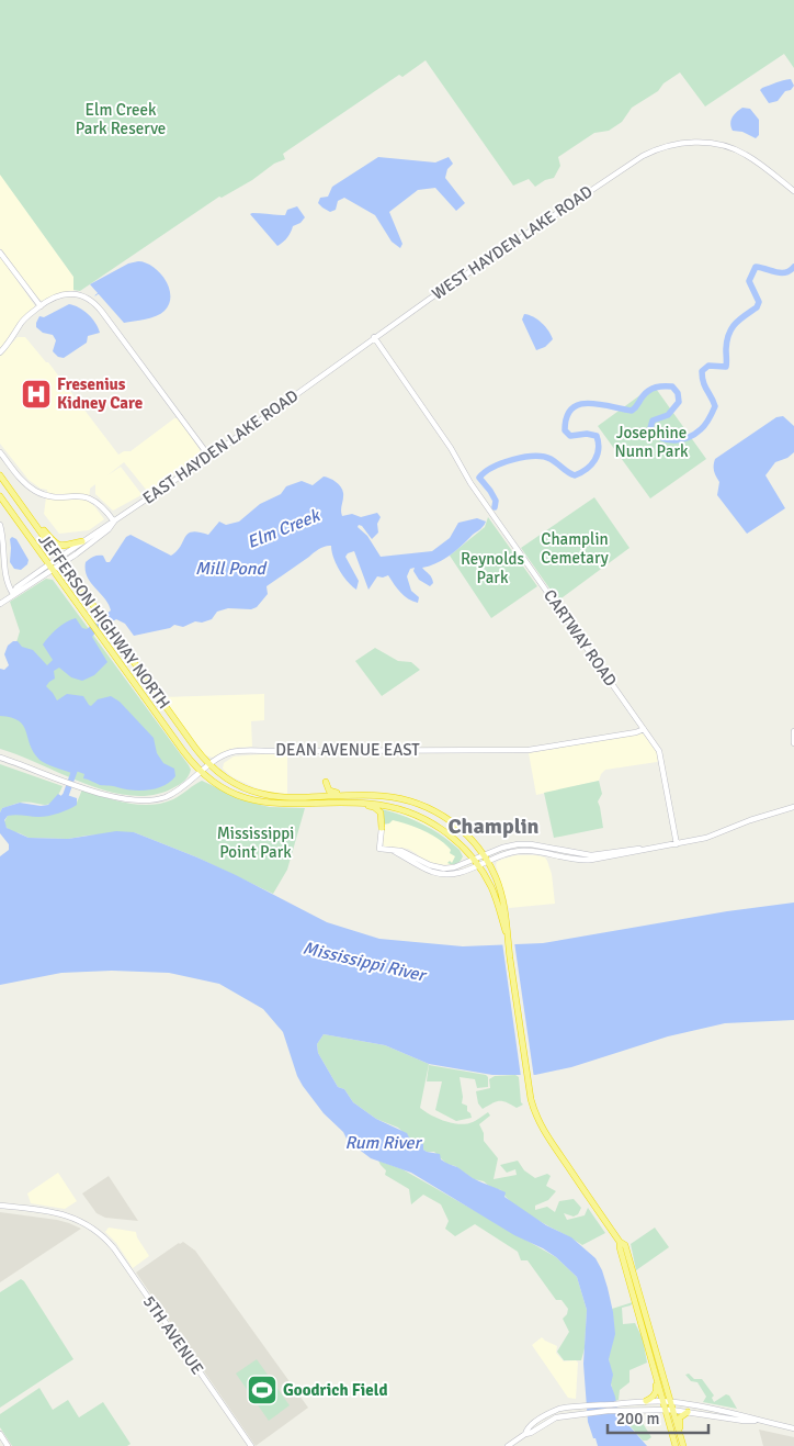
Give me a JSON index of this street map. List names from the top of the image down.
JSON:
{
  "streets": {
    "highway": ["JEFFERSON HIGHWAY NORTH"],
    "main road": [
      "WEST HAYDEN LAKE ROAD",
      "EAST HAYDEN LAKE ROAD",
      "CARTWAY ROAD",
      "DEAN AVENUE EAST",
      "5TH AVENUE"
    ]
  },
  "crossings": [
    ["WEST HAYDEN LAKE ROAD", "EAST HAYDEN LAKE ROAD"],
    ["WEST HAYDEN LAKE ROAD", "CARTWAY ROAD"],
    ["EAST HAYDEN LAKE ROAD", "JEFFERSON HIGHWAY NORTH"],
    ["JEFFERSON HIGHWAY NORTH", "DEAN AVENUE EAST"],
    ["CARTWAY ROAD", "DEAN AVENUE EAST"]
  ],
  "districts": ["Champlin"],
  "water": [
    "Elm Creek",
    "Mill Pond",
    "Mississippi River",
    "Rum River"
  ],
  "parks": [
    "Elm Creek Park Reserve",
    "Josephine Nunn Park",
    "Champlin Cemetary",
    "Reynolds Park",
    "Mississippi Point Park"
  ],
  "places": {
    "hospital": ["Fresenius Kidney Care"],
    "sports": ["Goodrich Field"]
  },
  "scale_bar": "200 m"
}
